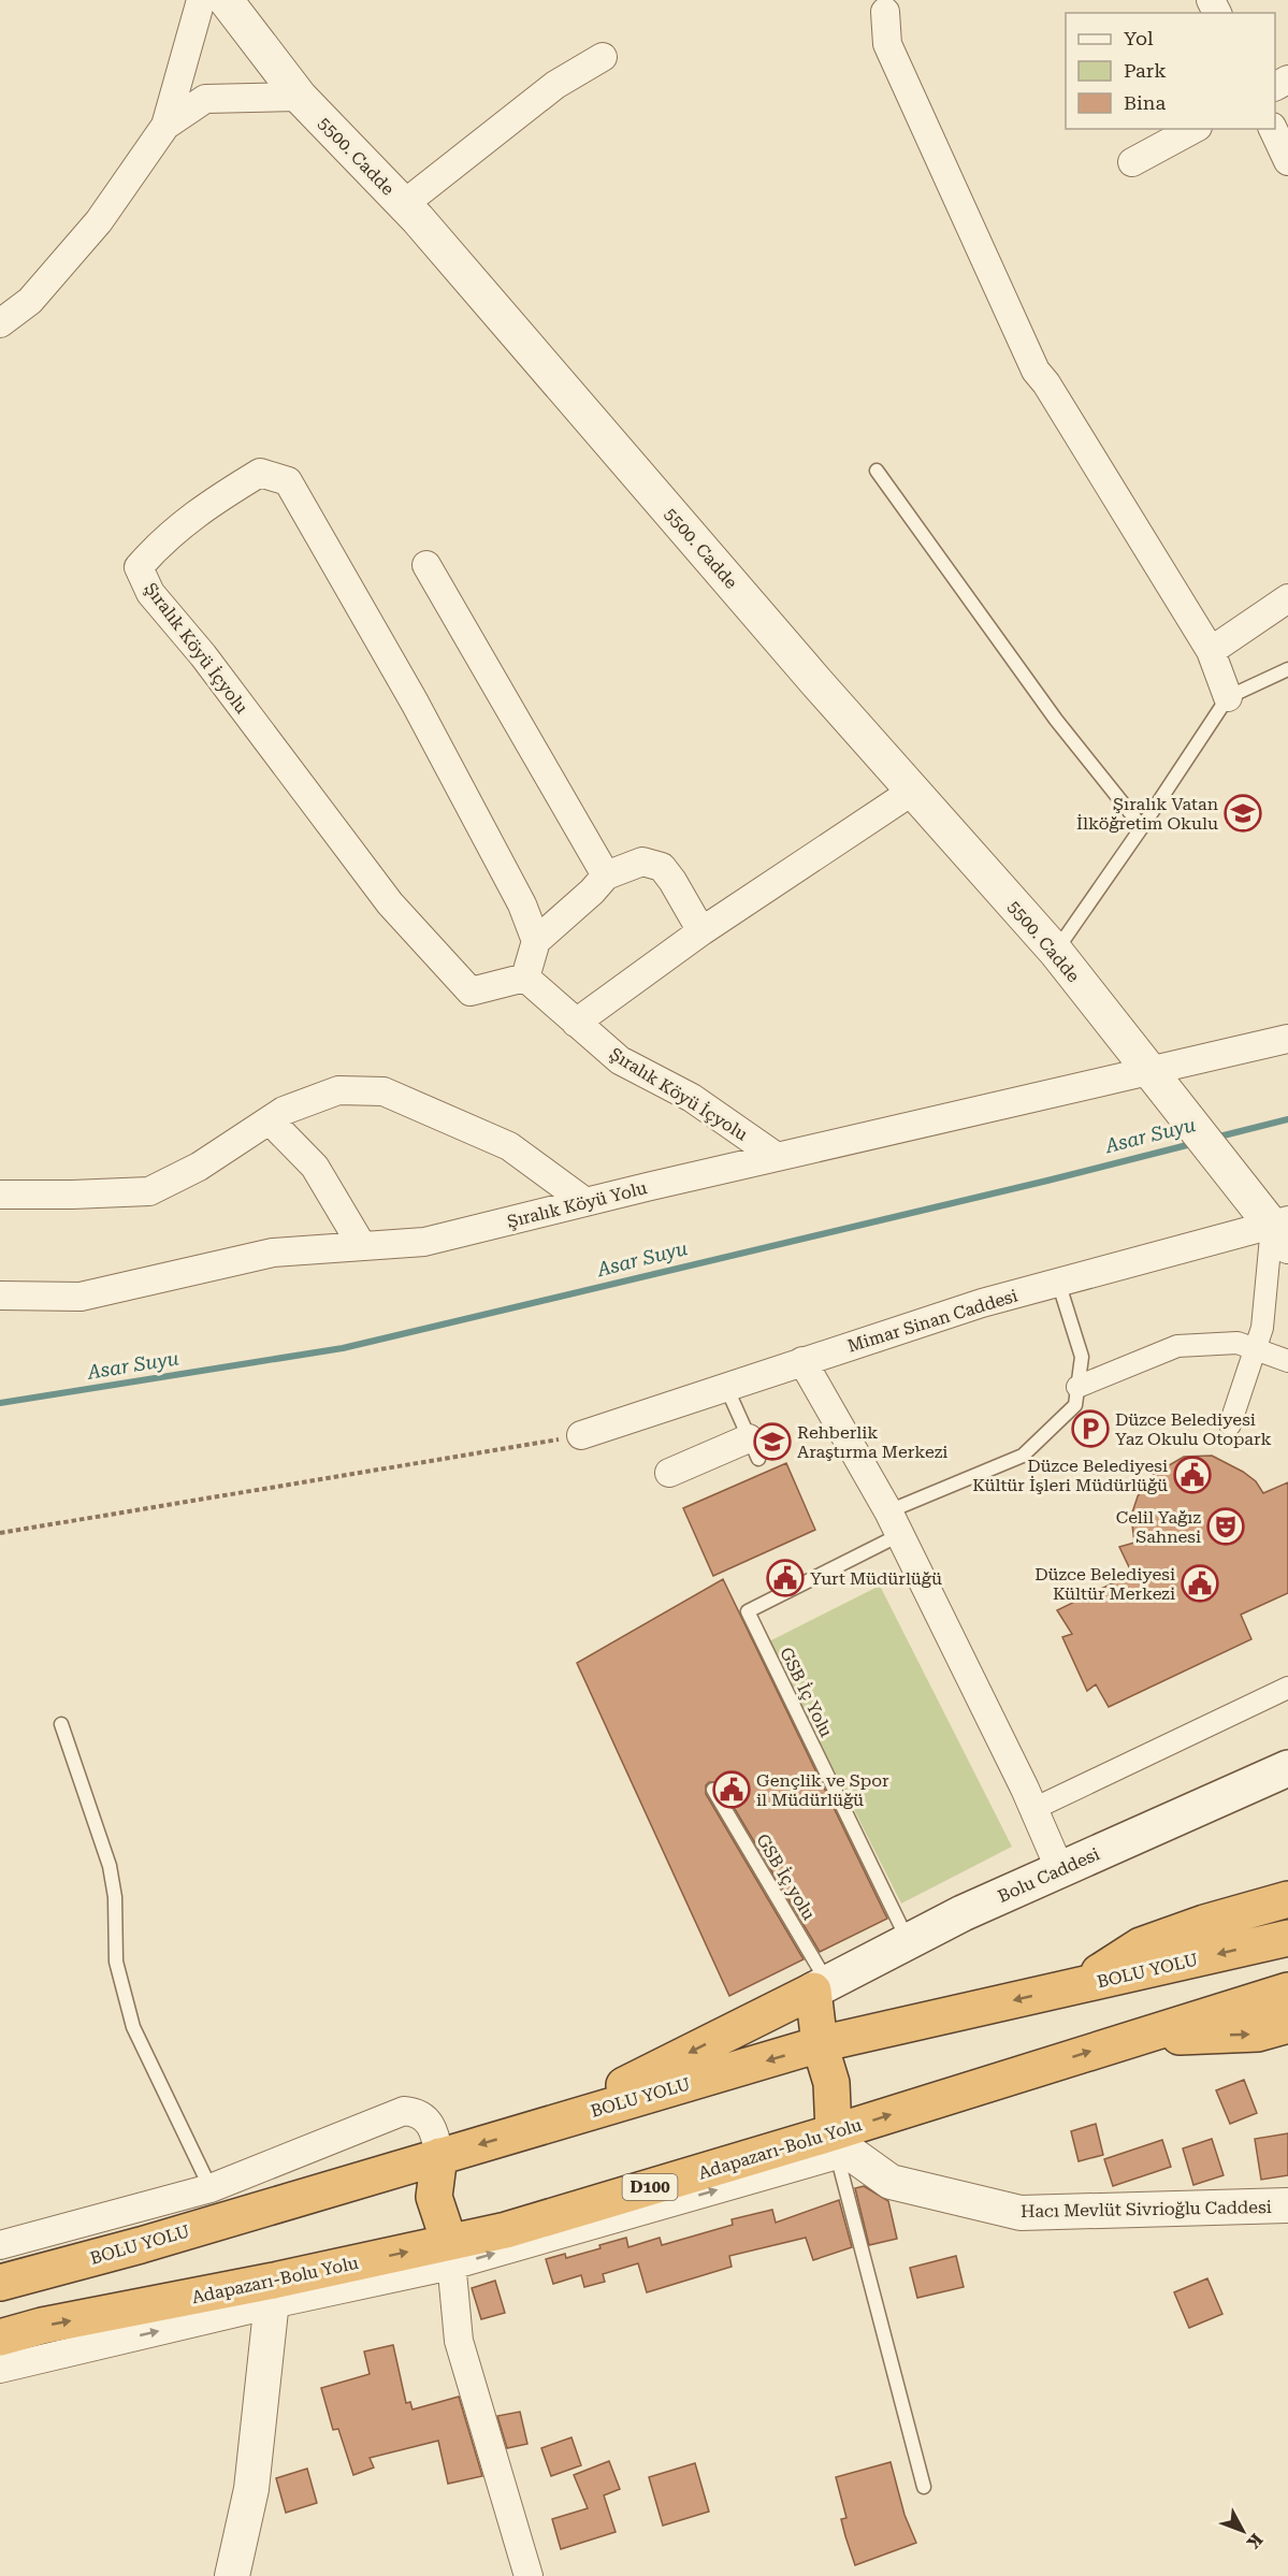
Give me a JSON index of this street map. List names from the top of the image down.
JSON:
{
  "streets": {
    "highway": ["BOLU YOLU", "Adapazarı-Bolu Yolu", "D100"],
    "main road": ["Bolu Caddesi"],
    "street": [
      "5500. Cadde",
      "Şıralık Köyü İçyolu",
      "Şıralık Köyü Yolu",
      "Mimar Sinan Caddesi",
      "Hacı Mevlüt Sivrioğlu Caddesi"
    ],
    "lane": ["GSB İç Yolu", "GSB İç yolu"]
  },
  "crossings": [
    ["5500. Cadde", "Şıralık Köyü Yolu"],
    ["5500. Cadde", "Mimar Sinan Caddesi"],
    ["Şıralık Köyü İçyolu", "Şıralık Köyü Yolu"],
    ["GSB İç Yolu", "Bolu Caddesi"],
    ["Bolu Caddesi", "GSB İç yolu"],
    ["Adapazarı-Bolu Yolu", "Hacı Mevlüt Sivrioğlu Caddesi"]
  ],
  "one_way": ["Adapazarı-Bolu Yolu"],
  "water": ["Asar Suyu"],
  "places": {
    "school or university": ["Şıralık Vatan İlköğretim Okulu", "Rehberlik Araştırma Merkezi"],
    "parking": ["Düzce Belediyesi Yaz Okulu Otopark"],
    "public building": [
      "Düzce Belediyesi Kültür İşleri Müdürlüğü",
      "Yurt Müdürlüğü",
      "Düzce Belediyesi Kültür Merkezi",
      "Gençlik ve Spor il Müdürlüğü"
    ],
    "theatre": ["Celil Yağız Sahnesi"]
  },
  "legend": ["Yol", "Park", "Bina"],
  "north": "bottom right"
}
